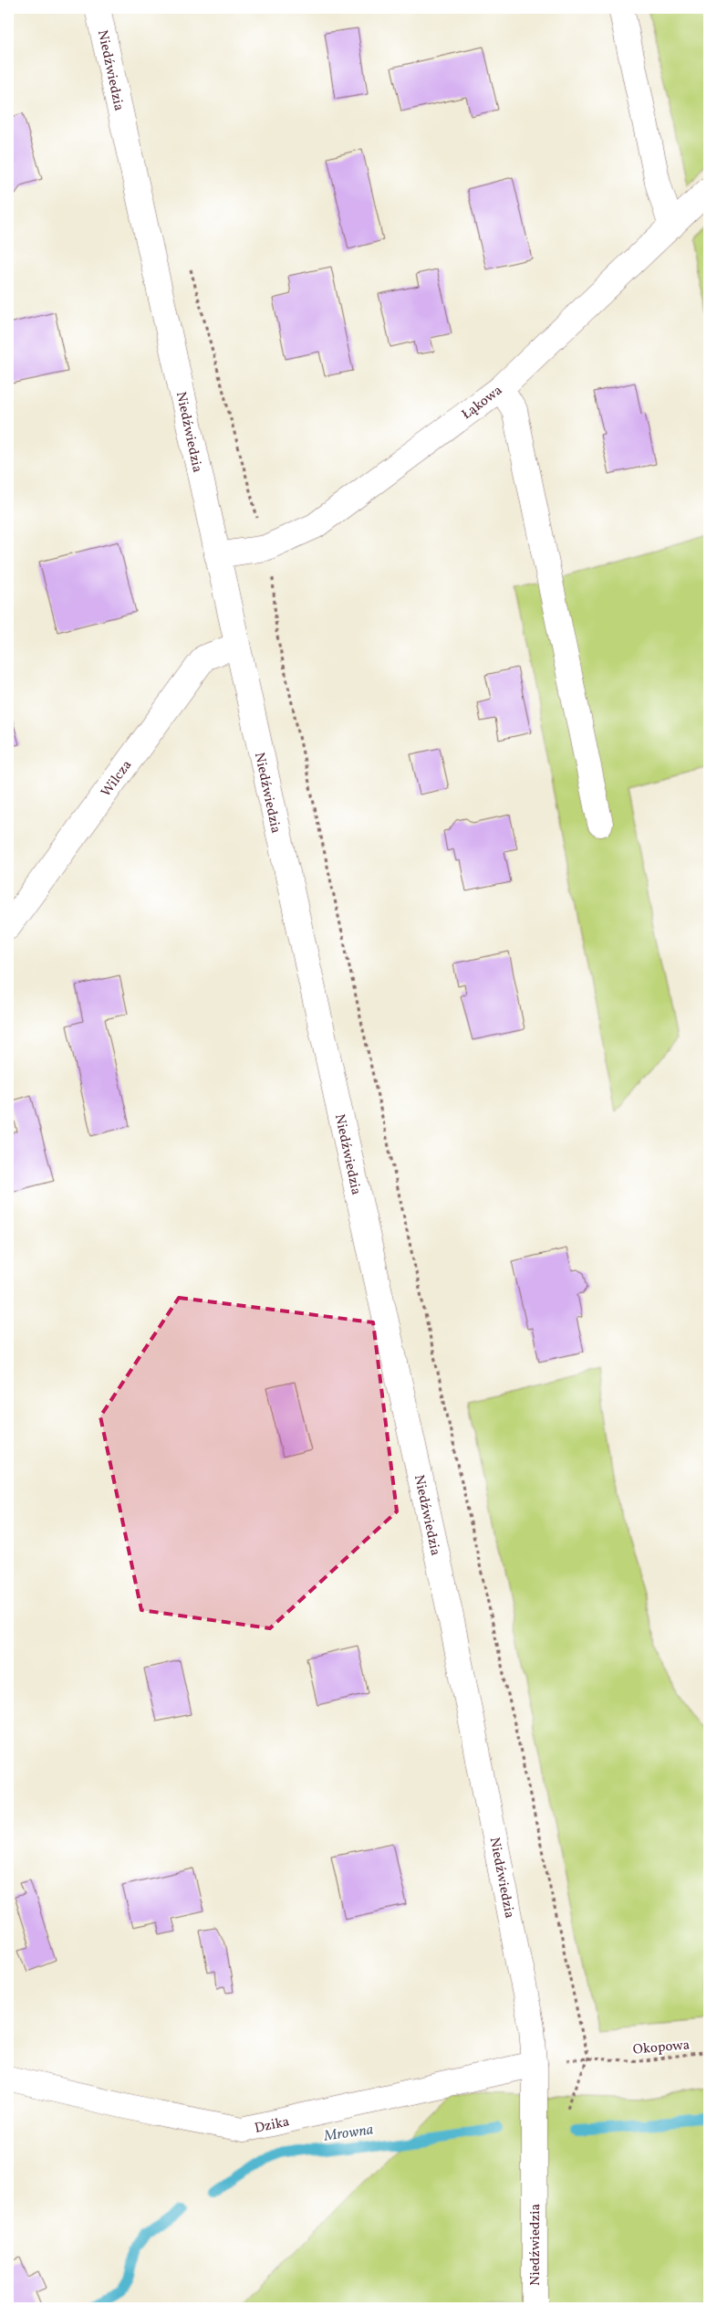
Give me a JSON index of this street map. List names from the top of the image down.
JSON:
{
  "streets": {
    "street": [
      "Niedźwiedzia",
      "Łąkowa",
      "Wilcza",
      "Dzika"
    ],
    "path": ["Okopowa"]
  },
  "crossings": [
    ["Niedźwiedzia", "Łąkowa"],
    ["Niedźwiedzia", "Wilcza"],
    ["Niedźwiedzia", "Dzika"],
    ["Łąkowa", "Okopowa"]
  ],
  "water": ["Mrowna"]
}
